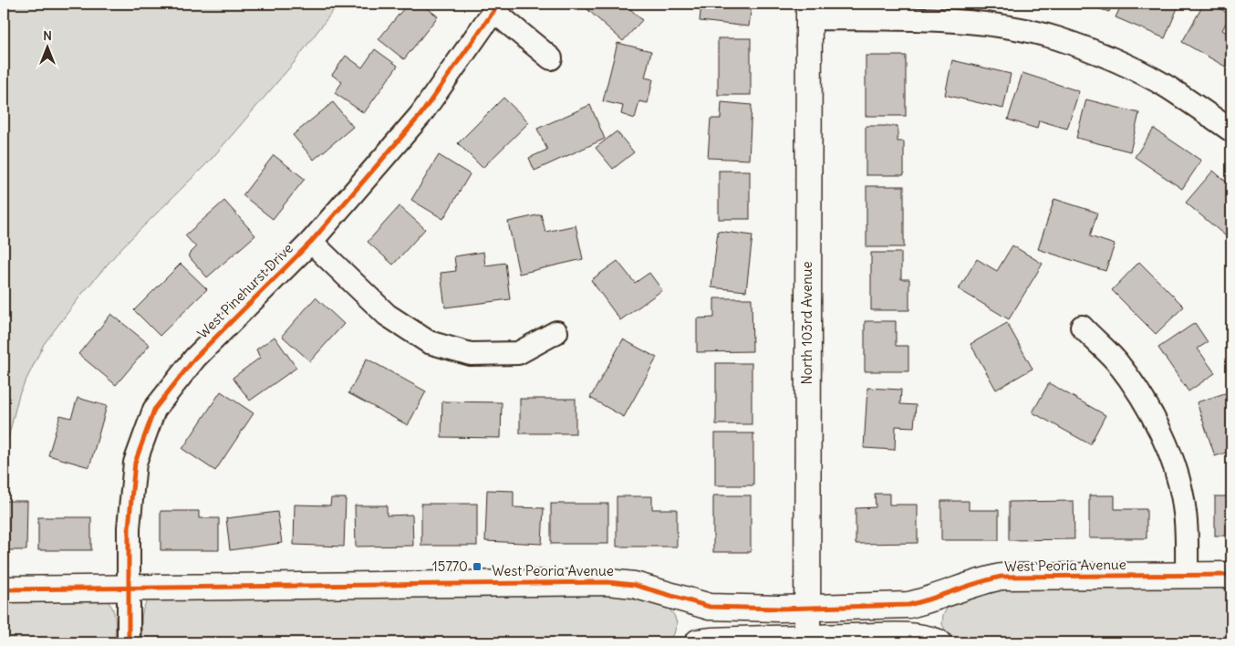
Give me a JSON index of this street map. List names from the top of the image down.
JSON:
{
  "streets": {
    "street": ["West Pinehurst Drive", "North 103rd Avenue", "West Peoria Avenue"]
  },
  "crossings": [
    ["West Pinehurst Drive", "West Peoria Avenue"],
    ["North 103rd Avenue", "West Peoria Avenue"]
  ],
  "places": {
    "transit": ["15770"]
  },
  "north": "top"
}
